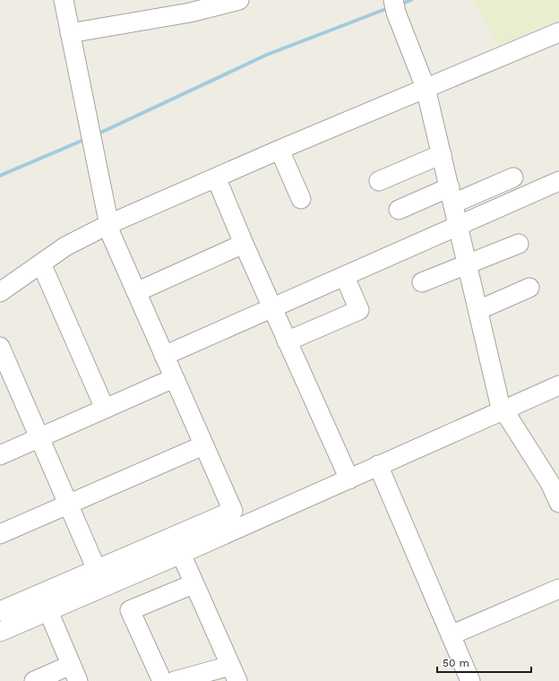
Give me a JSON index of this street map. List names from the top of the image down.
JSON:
{
  "scale_bar": "50 m"
}
